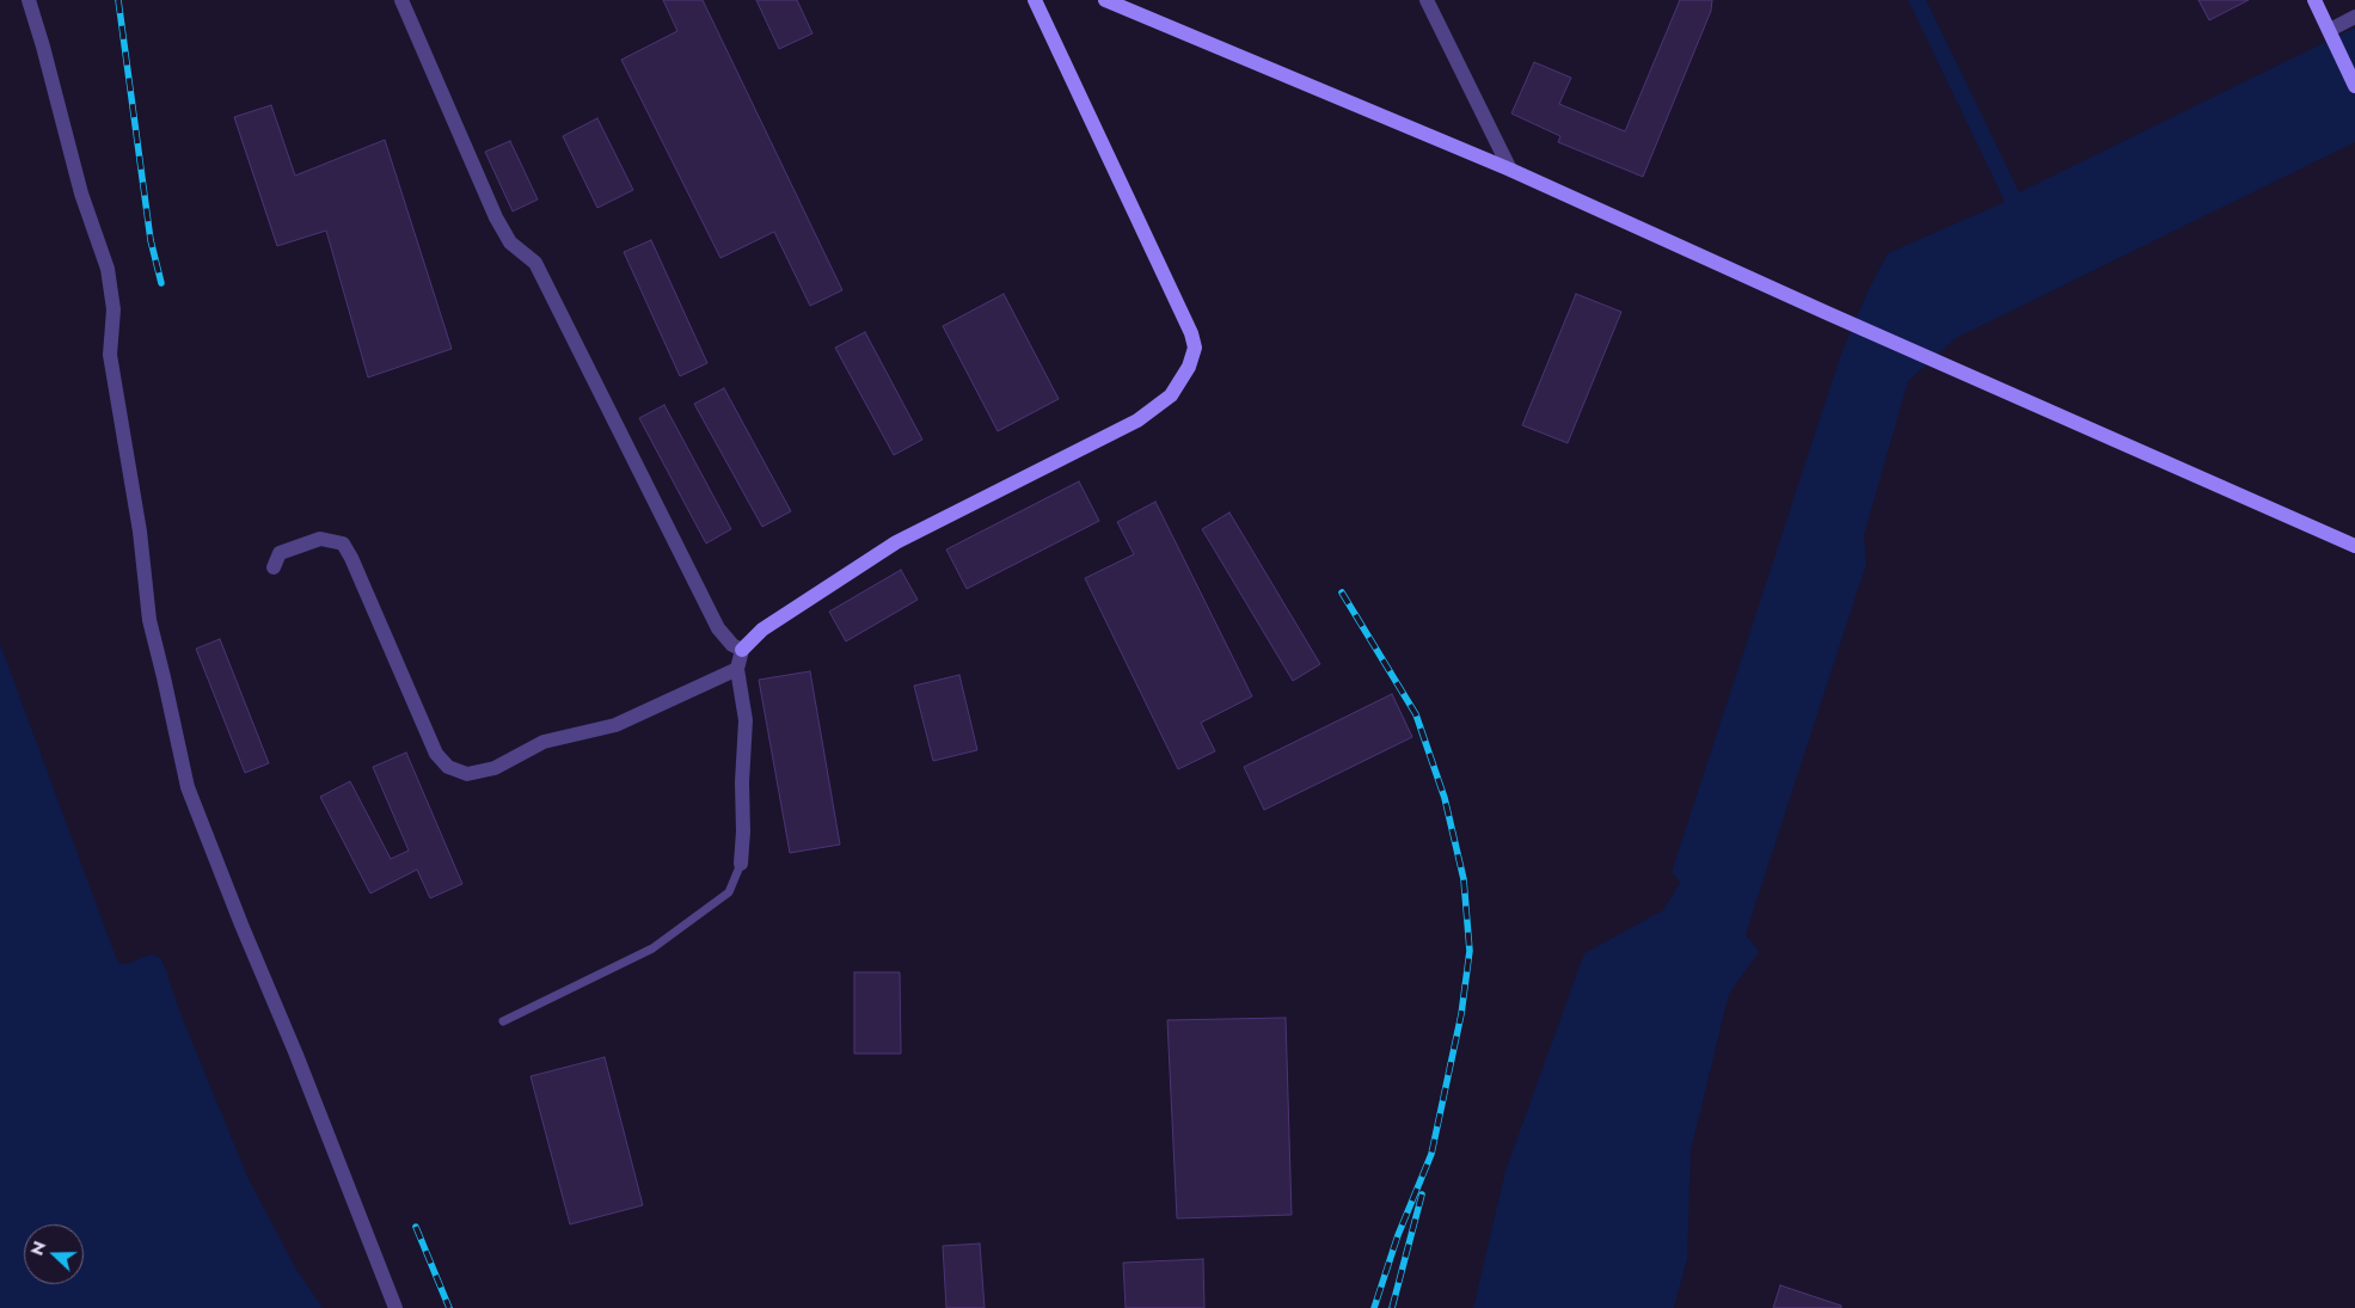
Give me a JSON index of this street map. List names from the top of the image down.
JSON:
{
  "north": "left"
}
